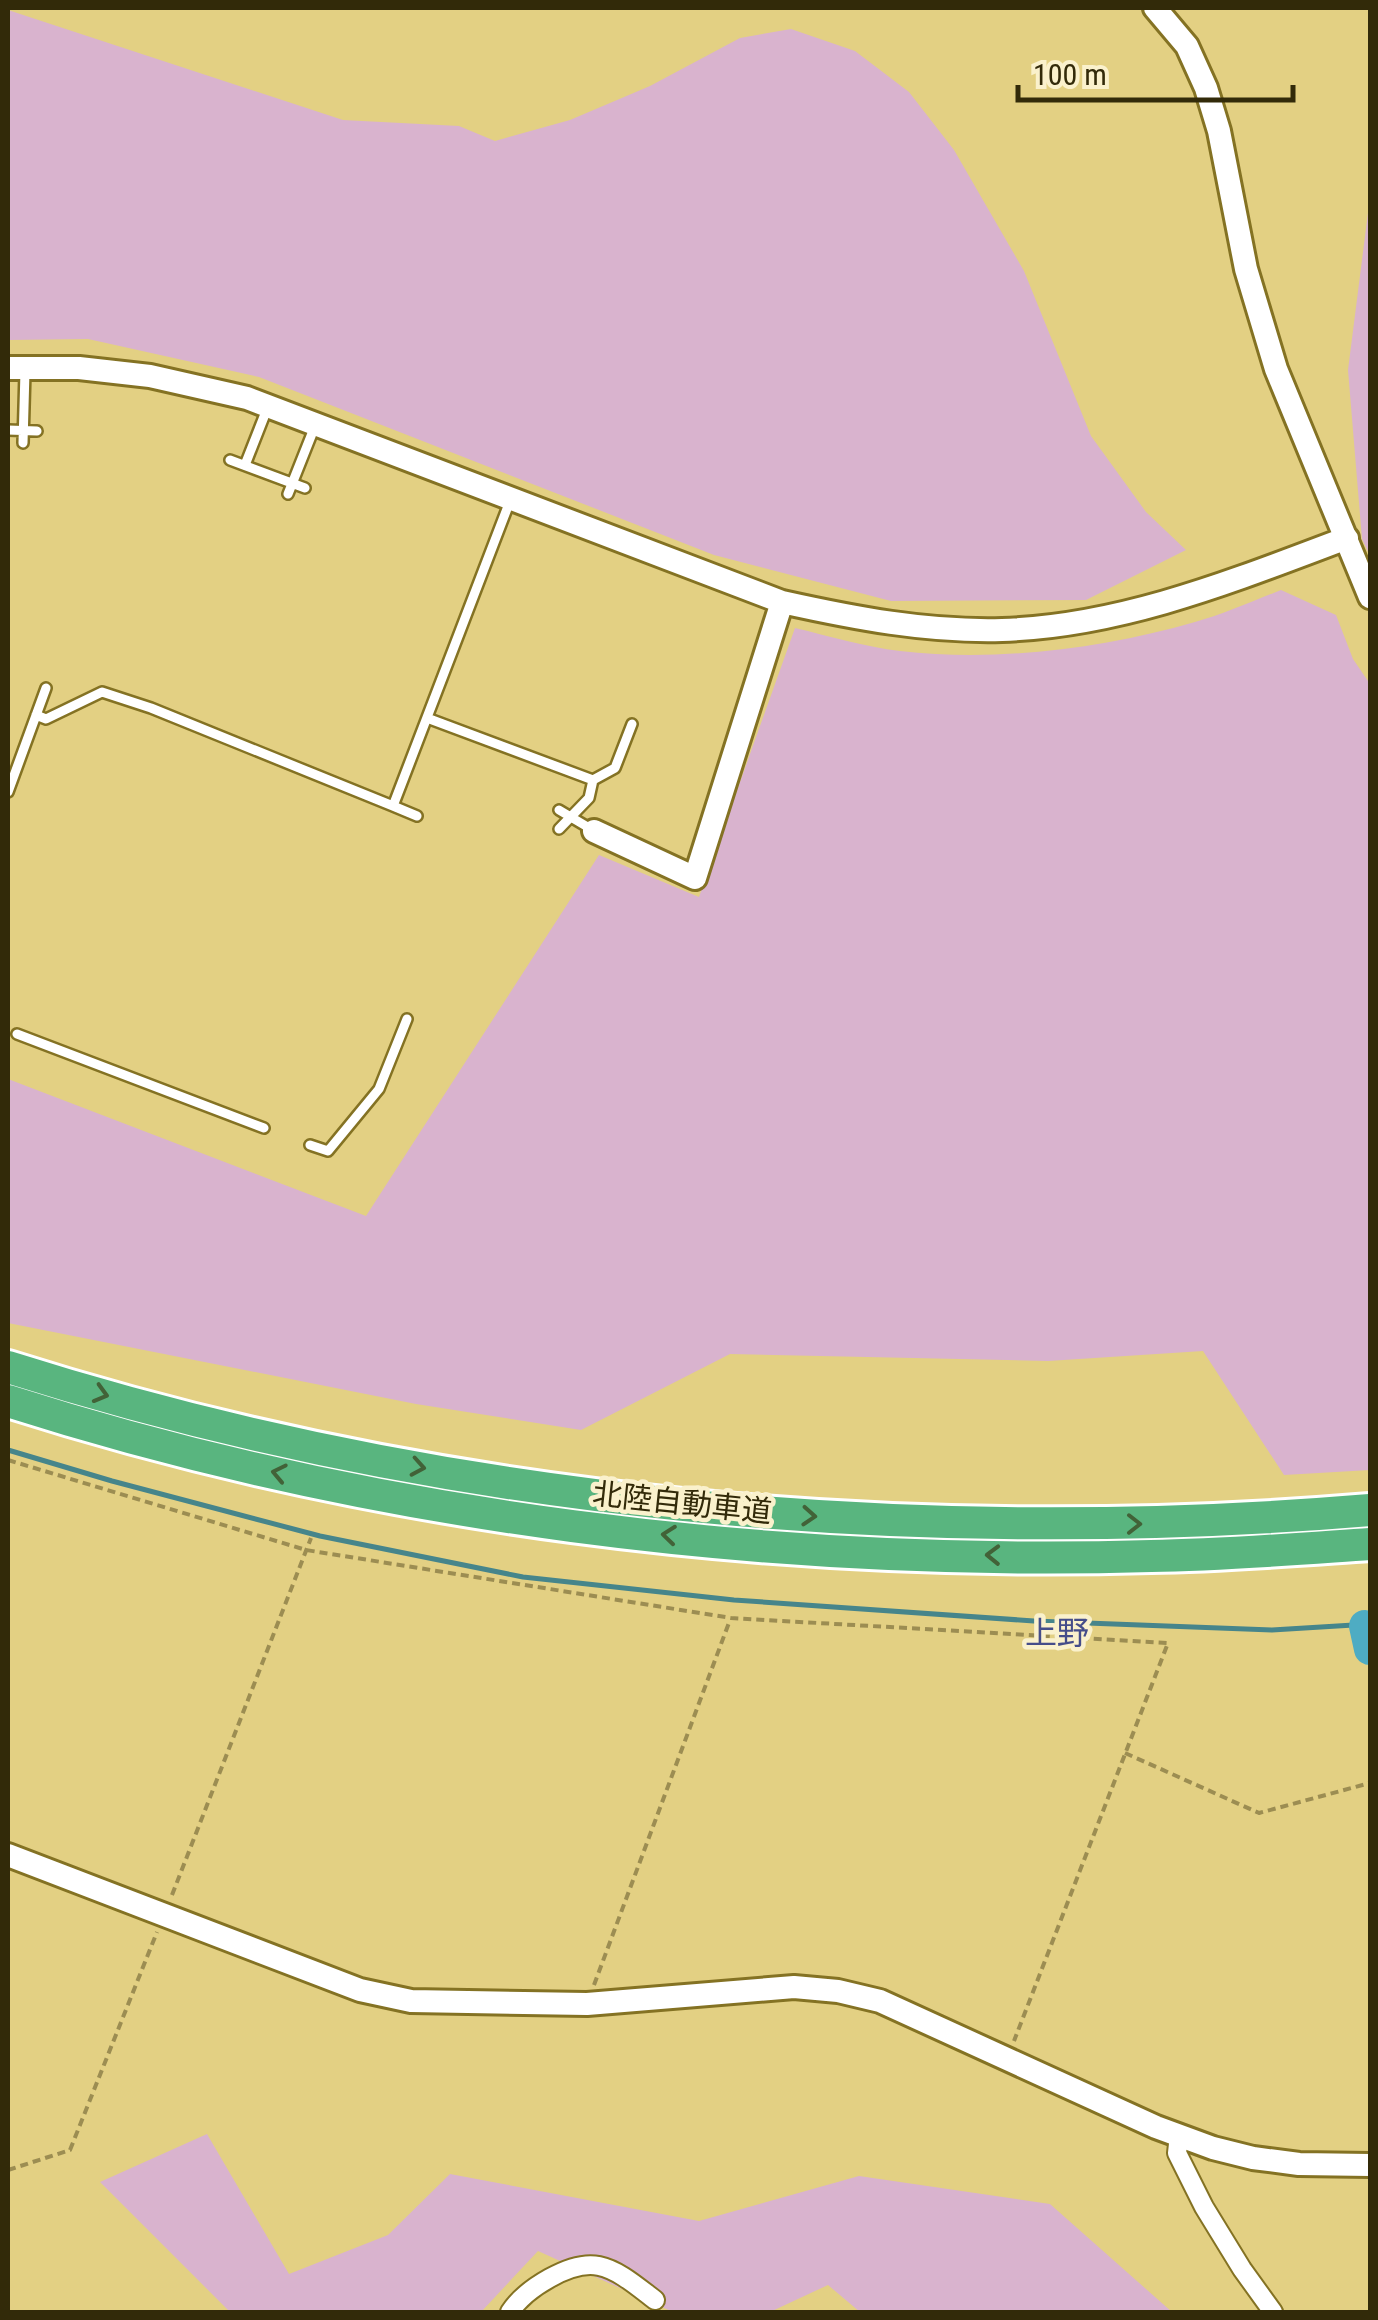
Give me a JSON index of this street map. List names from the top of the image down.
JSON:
{
  "streets": {
    "highway": ["北陸自動車道"]
  },
  "districts": ["上野"],
  "scale_bar": "100 m"
}
